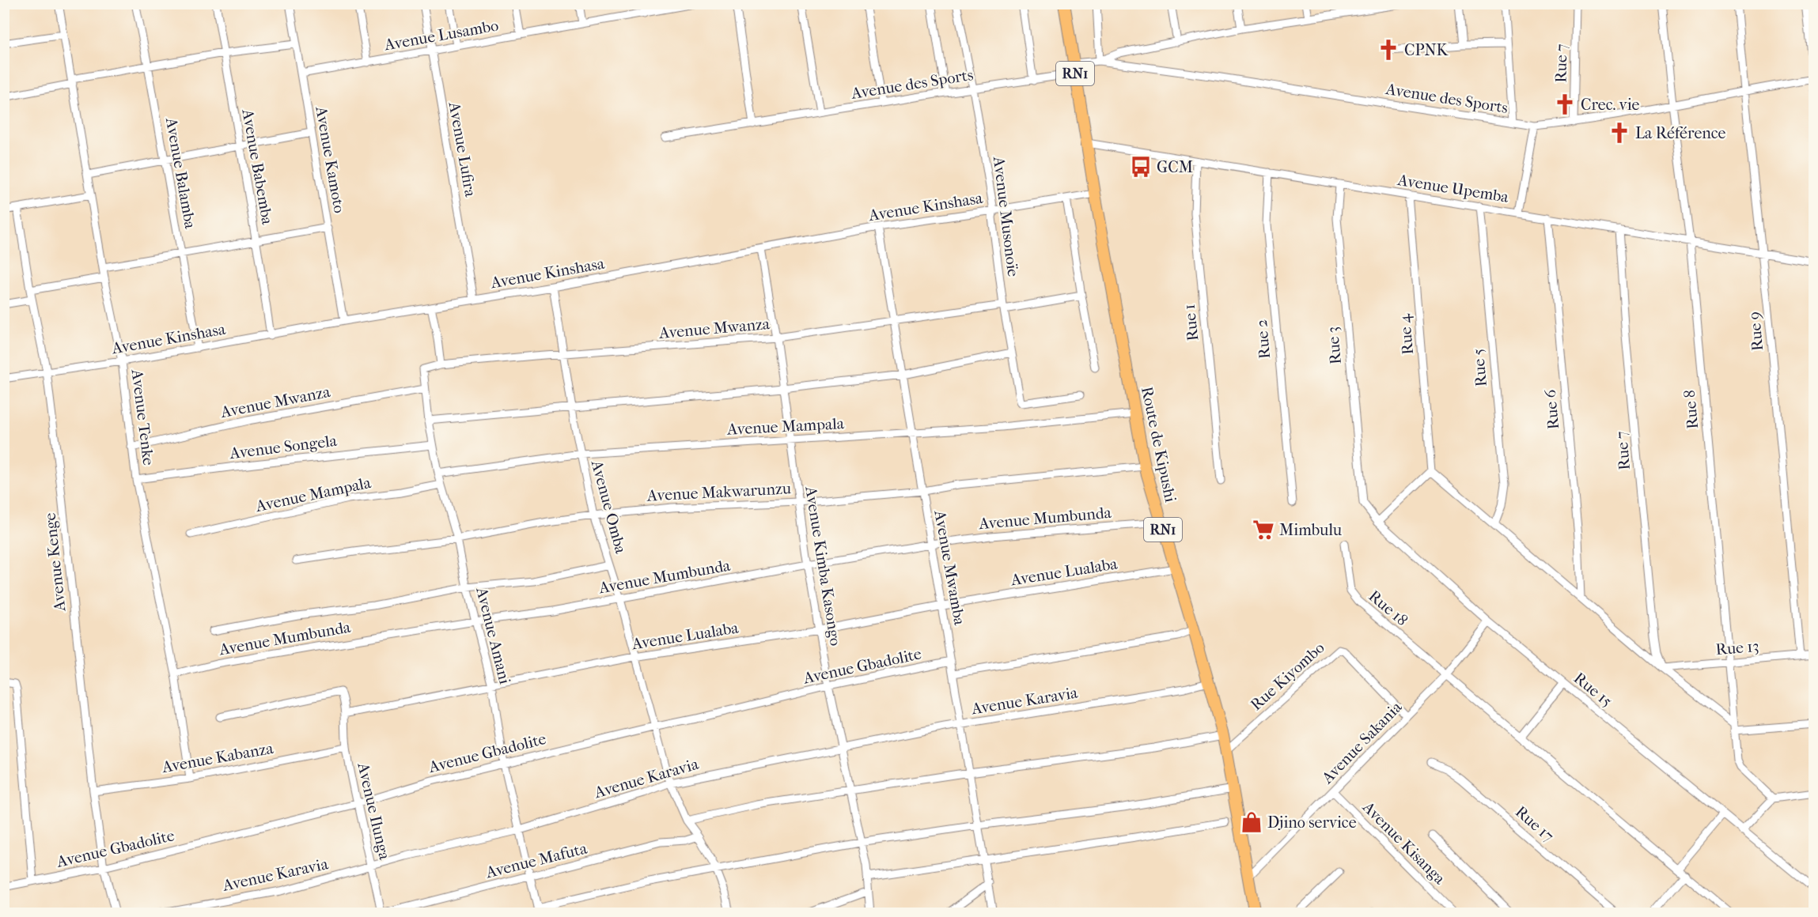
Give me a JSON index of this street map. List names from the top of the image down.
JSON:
{
  "streets": {
    "highway": ["RN1", "Route de Kipushi"],
    "street": [
      "Avenue Lusambo",
      "Rue 7",
      "Avenue des Sports",
      "Avenue Lufira",
      "Avenue Kamoto",
      "Avenue Babemba",
      "Avenue Balamba",
      "Avenue Upemba",
      "Avenue Kinshasa",
      "Avenue Musonoïe",
      "Rue 1",
      "Avenue Mwanza",
      "Rue 9",
      "Rue 4",
      "Rue 2",
      "Rue 3",
      "Rue 5",
      "Rue 6",
      "Rue 8",
      "Avenue Tenke",
      "Avenue Mampala",
      "Avenue Songela",
      "Avenue Makwarunzu",
      "Avenue Omba",
      "Avenue Mumbunda",
      "Avenue Kenge",
      "Avenue Kimba Kasongo",
      "Avenue Mwamba",
      "Avenue Lualaba",
      "Rue 18",
      "Avenue Amani",
      "Rue 13",
      "Avenue Gbadolite",
      "Rue Kiyombo",
      "Rue 15",
      "Avenue Karavia",
      "Avenue Sakania",
      "Avenue Kabanza",
      "Avenue Ilunga",
      "Rue 17",
      "Avenue Kisanga",
      "Avenue Mafuta"
    ]
  },
  "crossings": [
    ["Avenue Lusambo", "Avenue Lufira"],
    ["Avenue Lusambo", "Avenue Kamoto"],
    ["Rue 7", "Avenue des Sports"],
    ["Rue 7", "Avenue Upemba"],
    ["Rue 7", "Rue 13"],
    ["Avenue des Sports", "Avenue Musonoïe"],
    ["Avenue des Sports", "Rue 9"],
    ["Avenue des Sports", "Rue 8"],
    ["Avenue des Sports", "Route de Kipushi"],
    ["Avenue Lufira", "Avenue Kinshasa"],
    ["Avenue Kamoto", "Avenue Kinshasa"],
    ["Avenue Babemba", "Avenue Kinshasa"],
    ["Avenue Balamba", "Avenue Kinshasa"],
    ["Avenue Upemba", "Rue 1"],
    ["Avenue Upemba", "Rue 9"],
    ["Avenue Upemba", "Rue 4"],
    ["Avenue Upemba", "Rue 2"],
    ["Avenue Upemba", "Rue 3"],
    ["Avenue Upemba", "Rue 5"],
    ["Avenue Upemba", "Rue 6"],
    ["Avenue Upemba", "Rue 8"],
    ["Avenue Upemba", "Route de Kipushi"],
    ["Avenue Kinshasa", "Avenue Musonoïe"],
    ["Avenue Kinshasa", "Avenue Tenke"],
    ["Avenue Kinshasa", "Route de Kipushi"],
    ["Avenue Kinshasa", "Avenue Omba"],
    ["Avenue Kinshasa", "Avenue Kenge"],
    ["Avenue Kinshasa", "Avenue Kimba Kasongo"],
    ["Avenue Kinshasa", "Avenue Mwamba"],
    ["Avenue Musonoïe", "Avenue Mwanza"],
    ["Avenue Mwanza", "Avenue Tenke"],
    ["Avenue Mwanza", "Avenue Omba"],
    ["Avenue Mwanza", "Avenue Kimba Kasongo"],
    ["Avenue Mwanza", "Avenue Mwamba"],
    ["Avenue Mwanza", "Avenue Amani"],
    ["Rue 9", "Rue 13"],
    ["Rue 3", "Rue 15"],
    ["Rue 8", "Rue 13"],
    ["Avenue Tenke", "Avenue Songela"],
    ["Avenue Tenke", "Avenue Mumbunda"],
    ["Avenue Tenke", "Avenue Kabanza"],
    ["Avenue Mampala", "Route de Kipushi"],
    ["Avenue Mampala", "Avenue Omba"],
    ["Avenue Mampala", "Avenue Kimba Kasongo"],
    ["Avenue Mampala", "Avenue Mwamba"],
    ["Avenue Mampala", "Avenue Amani"],
    ["Route de Kipushi", "Avenue Makwarunzu"],
    ["Route de Kipushi", "Avenue Mumbunda"],
    ["Route de Kipushi", "Avenue Lualaba"],
    ["Route de Kipushi", "Rue Kiyombo"],
    ["Route de Kipushi", "Avenue Karavia"],
    ["Route de Kipushi", "Avenue Sakania"],
    ["Avenue Songela", "Avenue Amani"],
    ["Avenue Makwarunzu", "Avenue Omba"],
    ["Avenue Makwarunzu", "Avenue Kimba Kasongo"],
    ["Avenue Makwarunzu", "Avenue Mwamba"],
    ["Avenue Makwarunzu", "Avenue Amani"],
    ["Avenue Omba", "Avenue Mumbunda"],
    ["Avenue Omba", "Avenue Lualaba"],
    ["Avenue Omba", "Avenue Gbadolite"],
    ["Avenue Omba", "Avenue Karavia"],
    ["Avenue Omba", "Avenue Mafuta"],
    ["Avenue Mumbunda", "Avenue Kimba Kasongo"],
    ["Avenue Mumbunda", "Avenue Mwamba"],
    ["Avenue Mumbunda", "Avenue Amani"],
    ["Avenue Kenge", "Avenue Gbadolite"],
    ["Avenue Kenge", "Avenue Kabanza"],
    ["Avenue Kimba Kasongo", "Avenue Lualaba"],
    ["Avenue Kimba Kasongo", "Avenue Gbadolite"],
    ["Avenue Kimba Kasongo", "Avenue Karavia"],
    ["Avenue Mwamba", "Avenue Lualaba"],
    ["Avenue Mwamba", "Avenue Gbadolite"],
    ["Avenue Mwamba", "Avenue Karavia"],
    ["Avenue Lualaba", "Avenue Amani"],
    ["Avenue Lualaba", "Avenue Ilunga"],
    ["Rue 18", "Avenue Sakania"],
    ["Avenue Amani", "Avenue Gbadolite"],
    ["Avenue Amani", "Avenue Karavia"],
    ["Avenue Amani", "Avenue Mafuta"],
    ["Avenue Gbadolite", "Avenue Ilunga"],
    ["Rue Kiyombo", "Avenue Sakania"],
    ["Rue 15", "Avenue Sakania"],
    ["Avenue Karavia", "Avenue Ilunga"],
    ["Avenue Sakania", "Avenue Kisanga"],
    ["Avenue Kabanza", "Avenue Ilunga"],
    ["Avenue Ilunga", "Avenue Mafuta"]
  ],
  "places": {
    "church": ["CPNK", "Crec. vie", "La Référence"],
    "bus stop": ["GCM"],
    "supermarket": ["Mimbulu"],
    "shop": ["Djino service"]
  }
}
